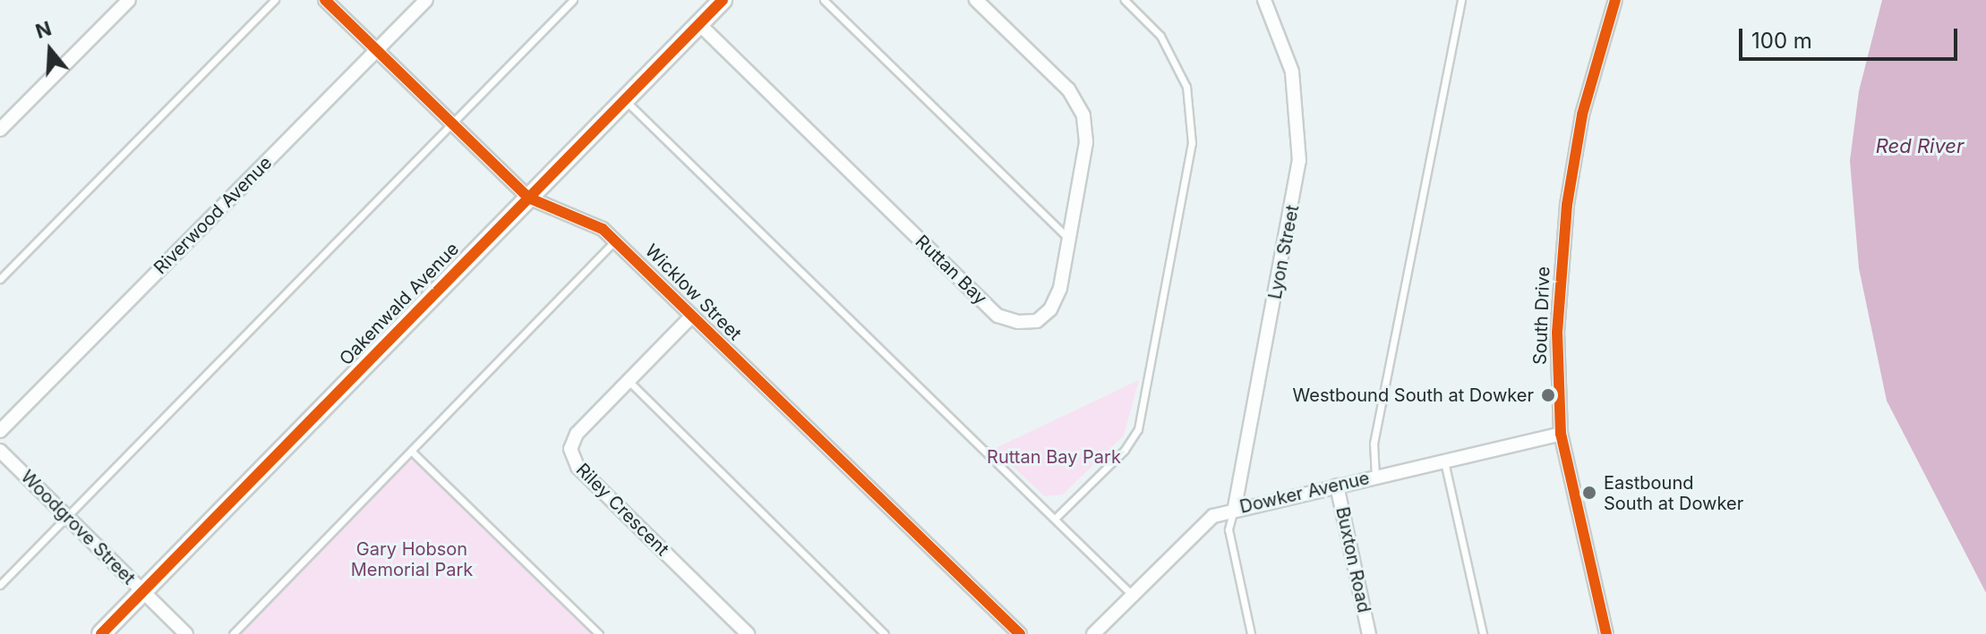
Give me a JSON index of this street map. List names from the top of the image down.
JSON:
{
  "streets": {
    "street": [
      "Riverwood Avenue",
      "Lyon Street",
      "Ruttan Bay",
      "Wicklow Street",
      "Oakenwald Avenue",
      "South Drive",
      "Dowker Avenue",
      "Riley Crescent",
      "Woodgrove Street",
      "Buxton Road"
    ]
  },
  "crossings": [
    ["Riverwood Avenue", "Wicklow Street"],
    ["Lyon Street", "Dowker Avenue"],
    ["Ruttan Bay", "Oakenwald Avenue"],
    ["Wicklow Street", "Oakenwald Avenue"],
    ["Wicklow Street", "Riley Crescent"],
    ["Oakenwald Avenue", "Woodgrove Street"],
    ["South Drive", "Dowker Avenue"],
    ["Dowker Avenue", "Buxton Road"]
  ],
  "water": ["Red River"],
  "parks": ["Ruttan Bay Park", "Gary Hobson Memorial Park"],
  "places": ["Westbound South at Dowker", "Eastbound South at Dowker"],
  "scale_bar": "100 m",
  "north": "top"
}
